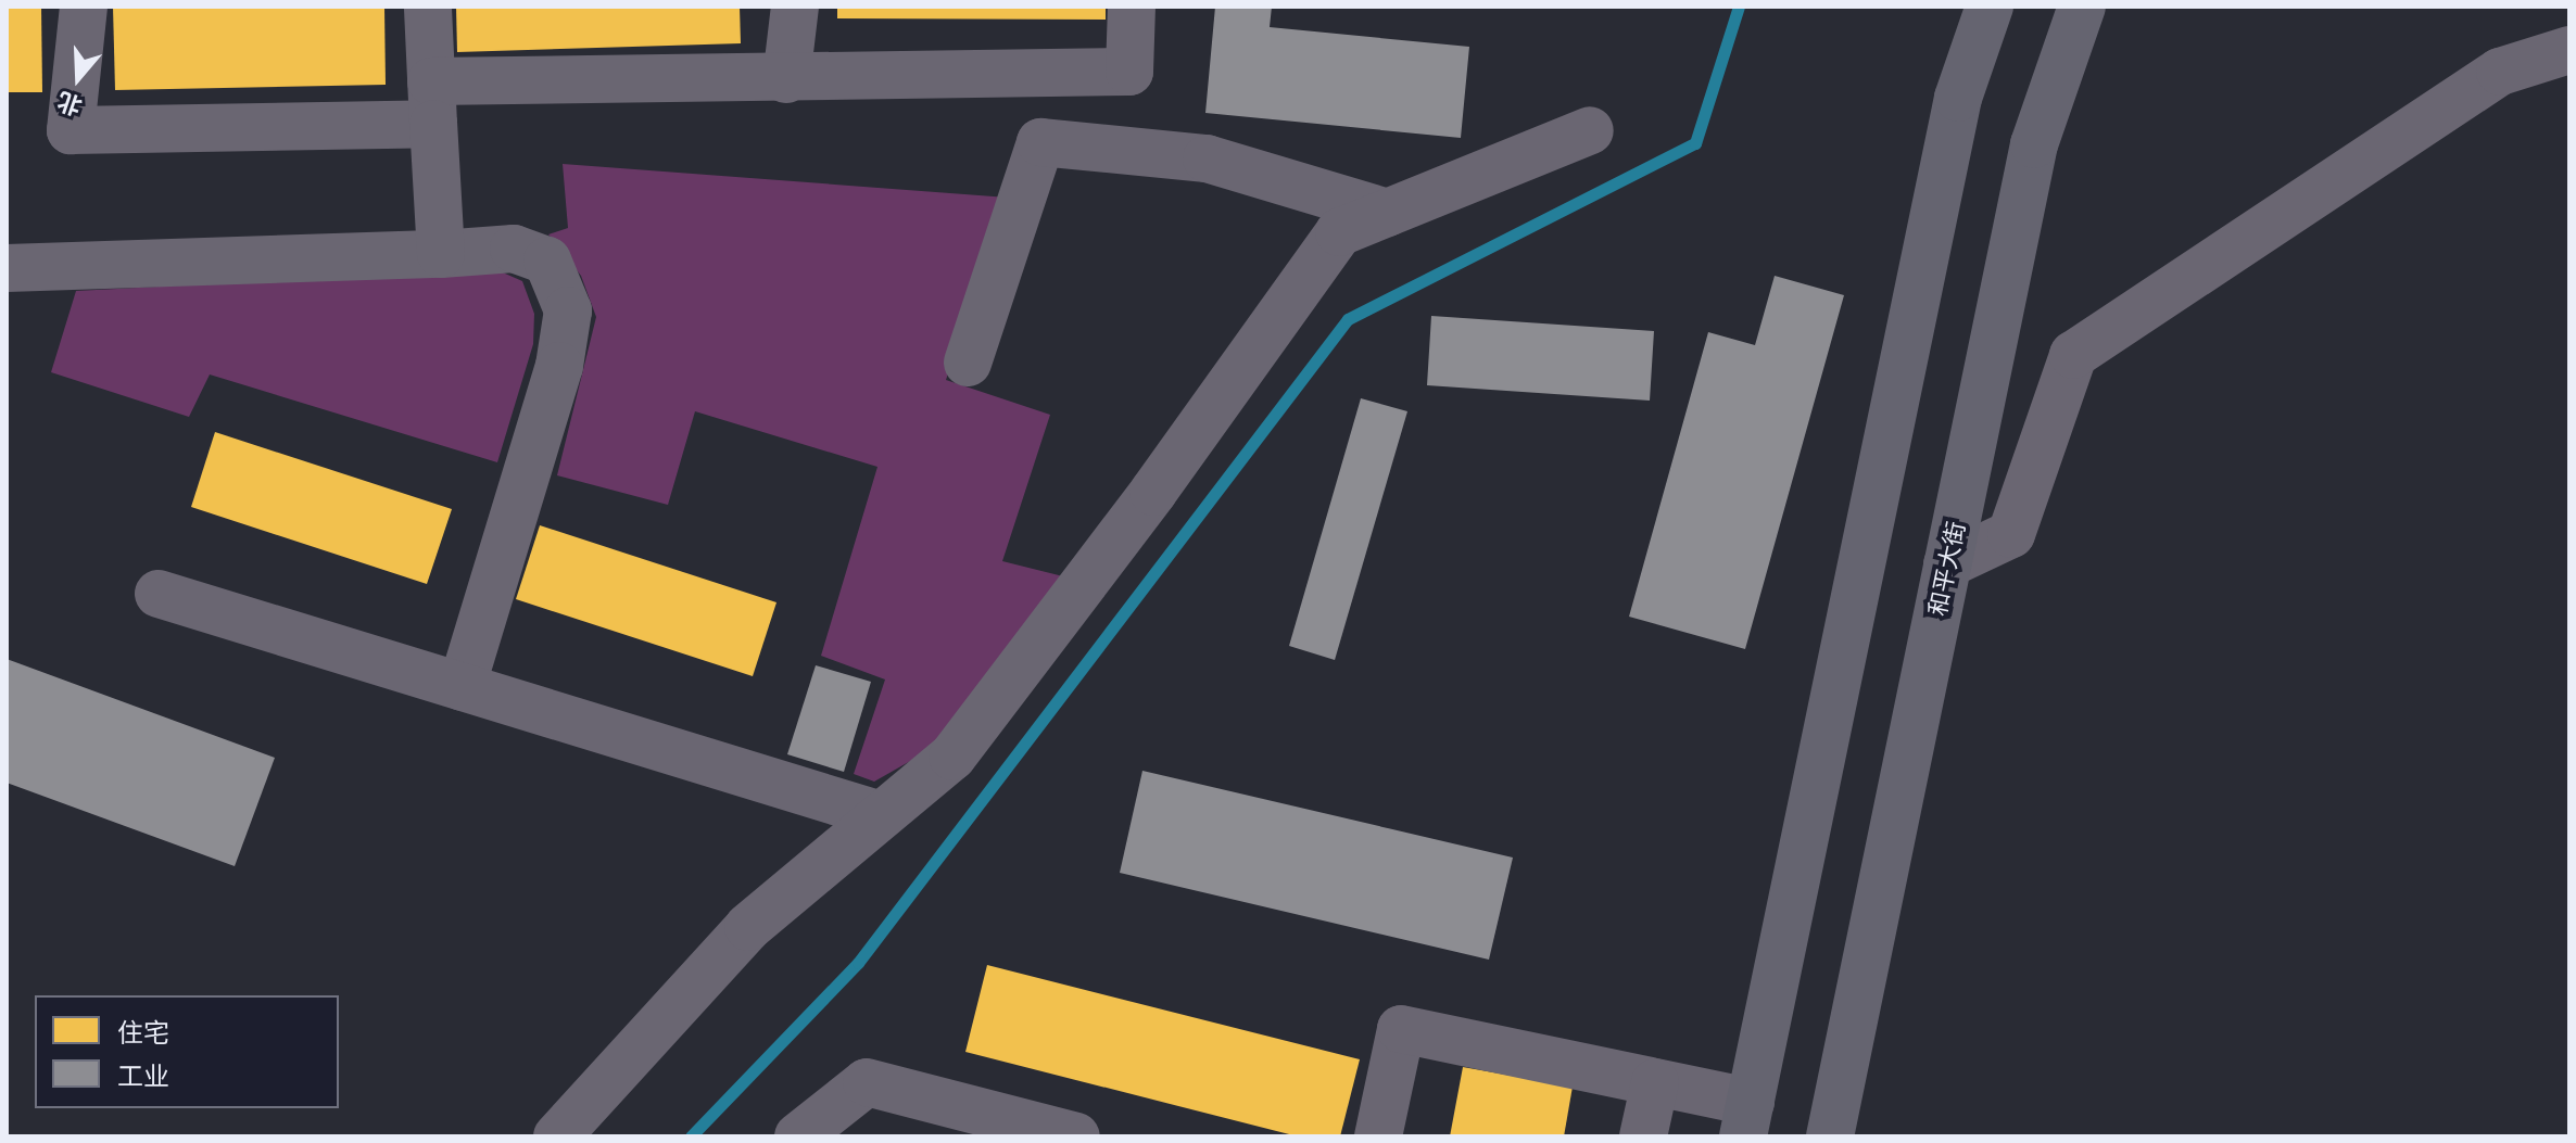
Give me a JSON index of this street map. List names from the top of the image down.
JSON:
{
  "streets": {
    "highway": ["和平大街"]
  },
  "legend": ["住宅", "工业"],
  "north": "bottom"
}
